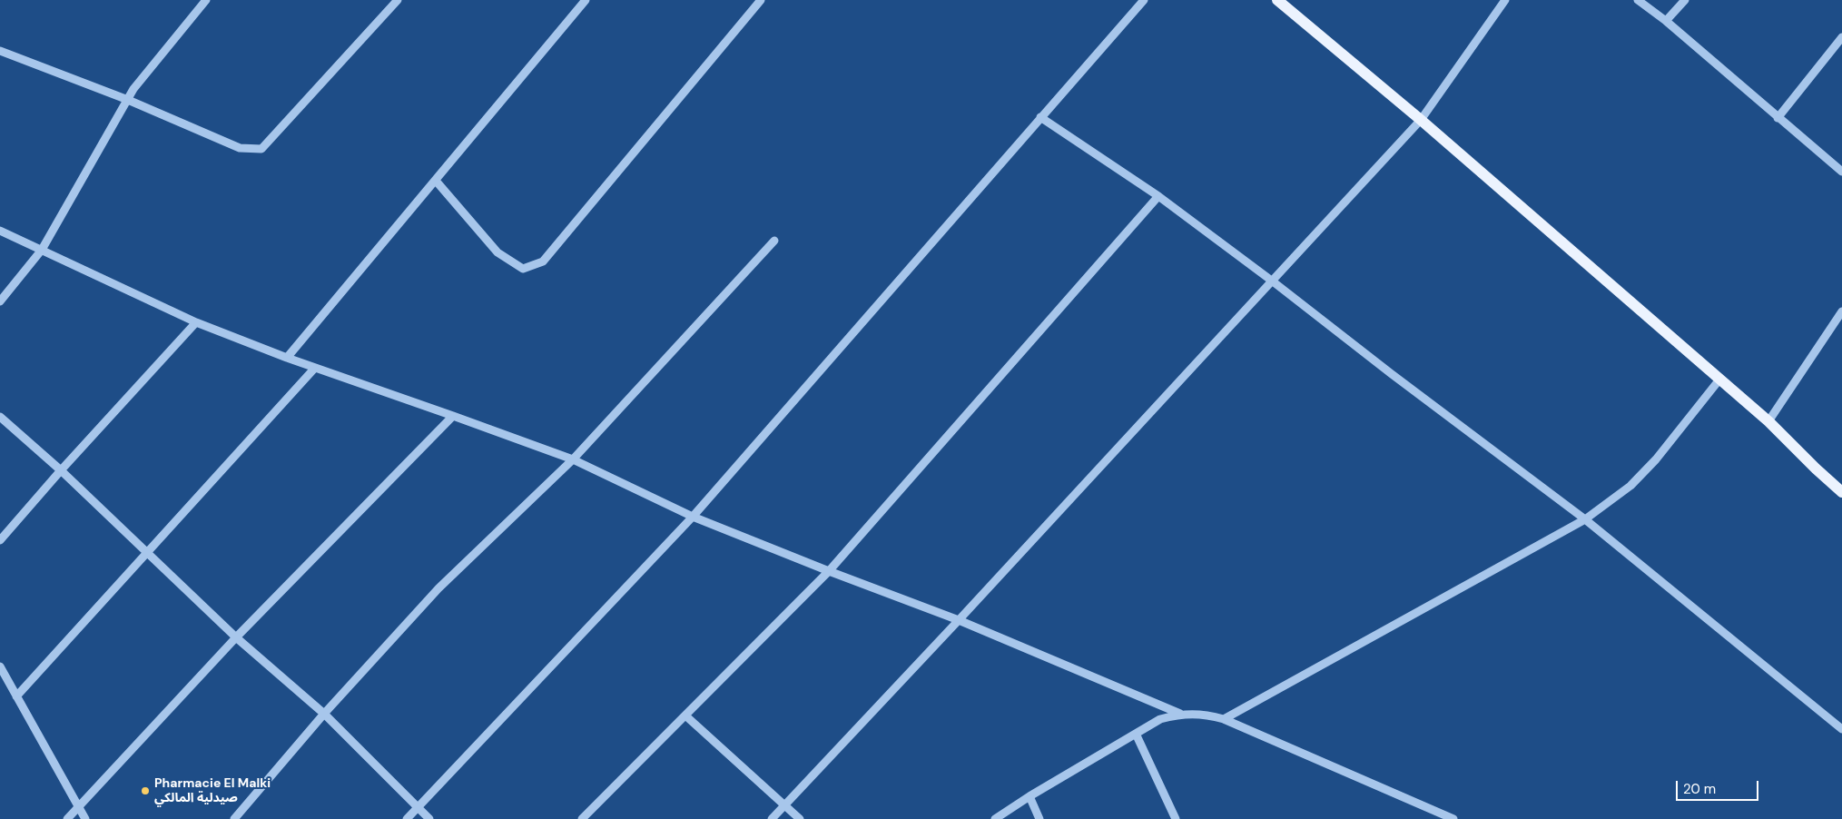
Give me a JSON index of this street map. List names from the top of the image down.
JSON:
{
  "places": ["Pharmacie El Malki صيدلية المالكي"],
  "scale_bar": "20 m"
}
